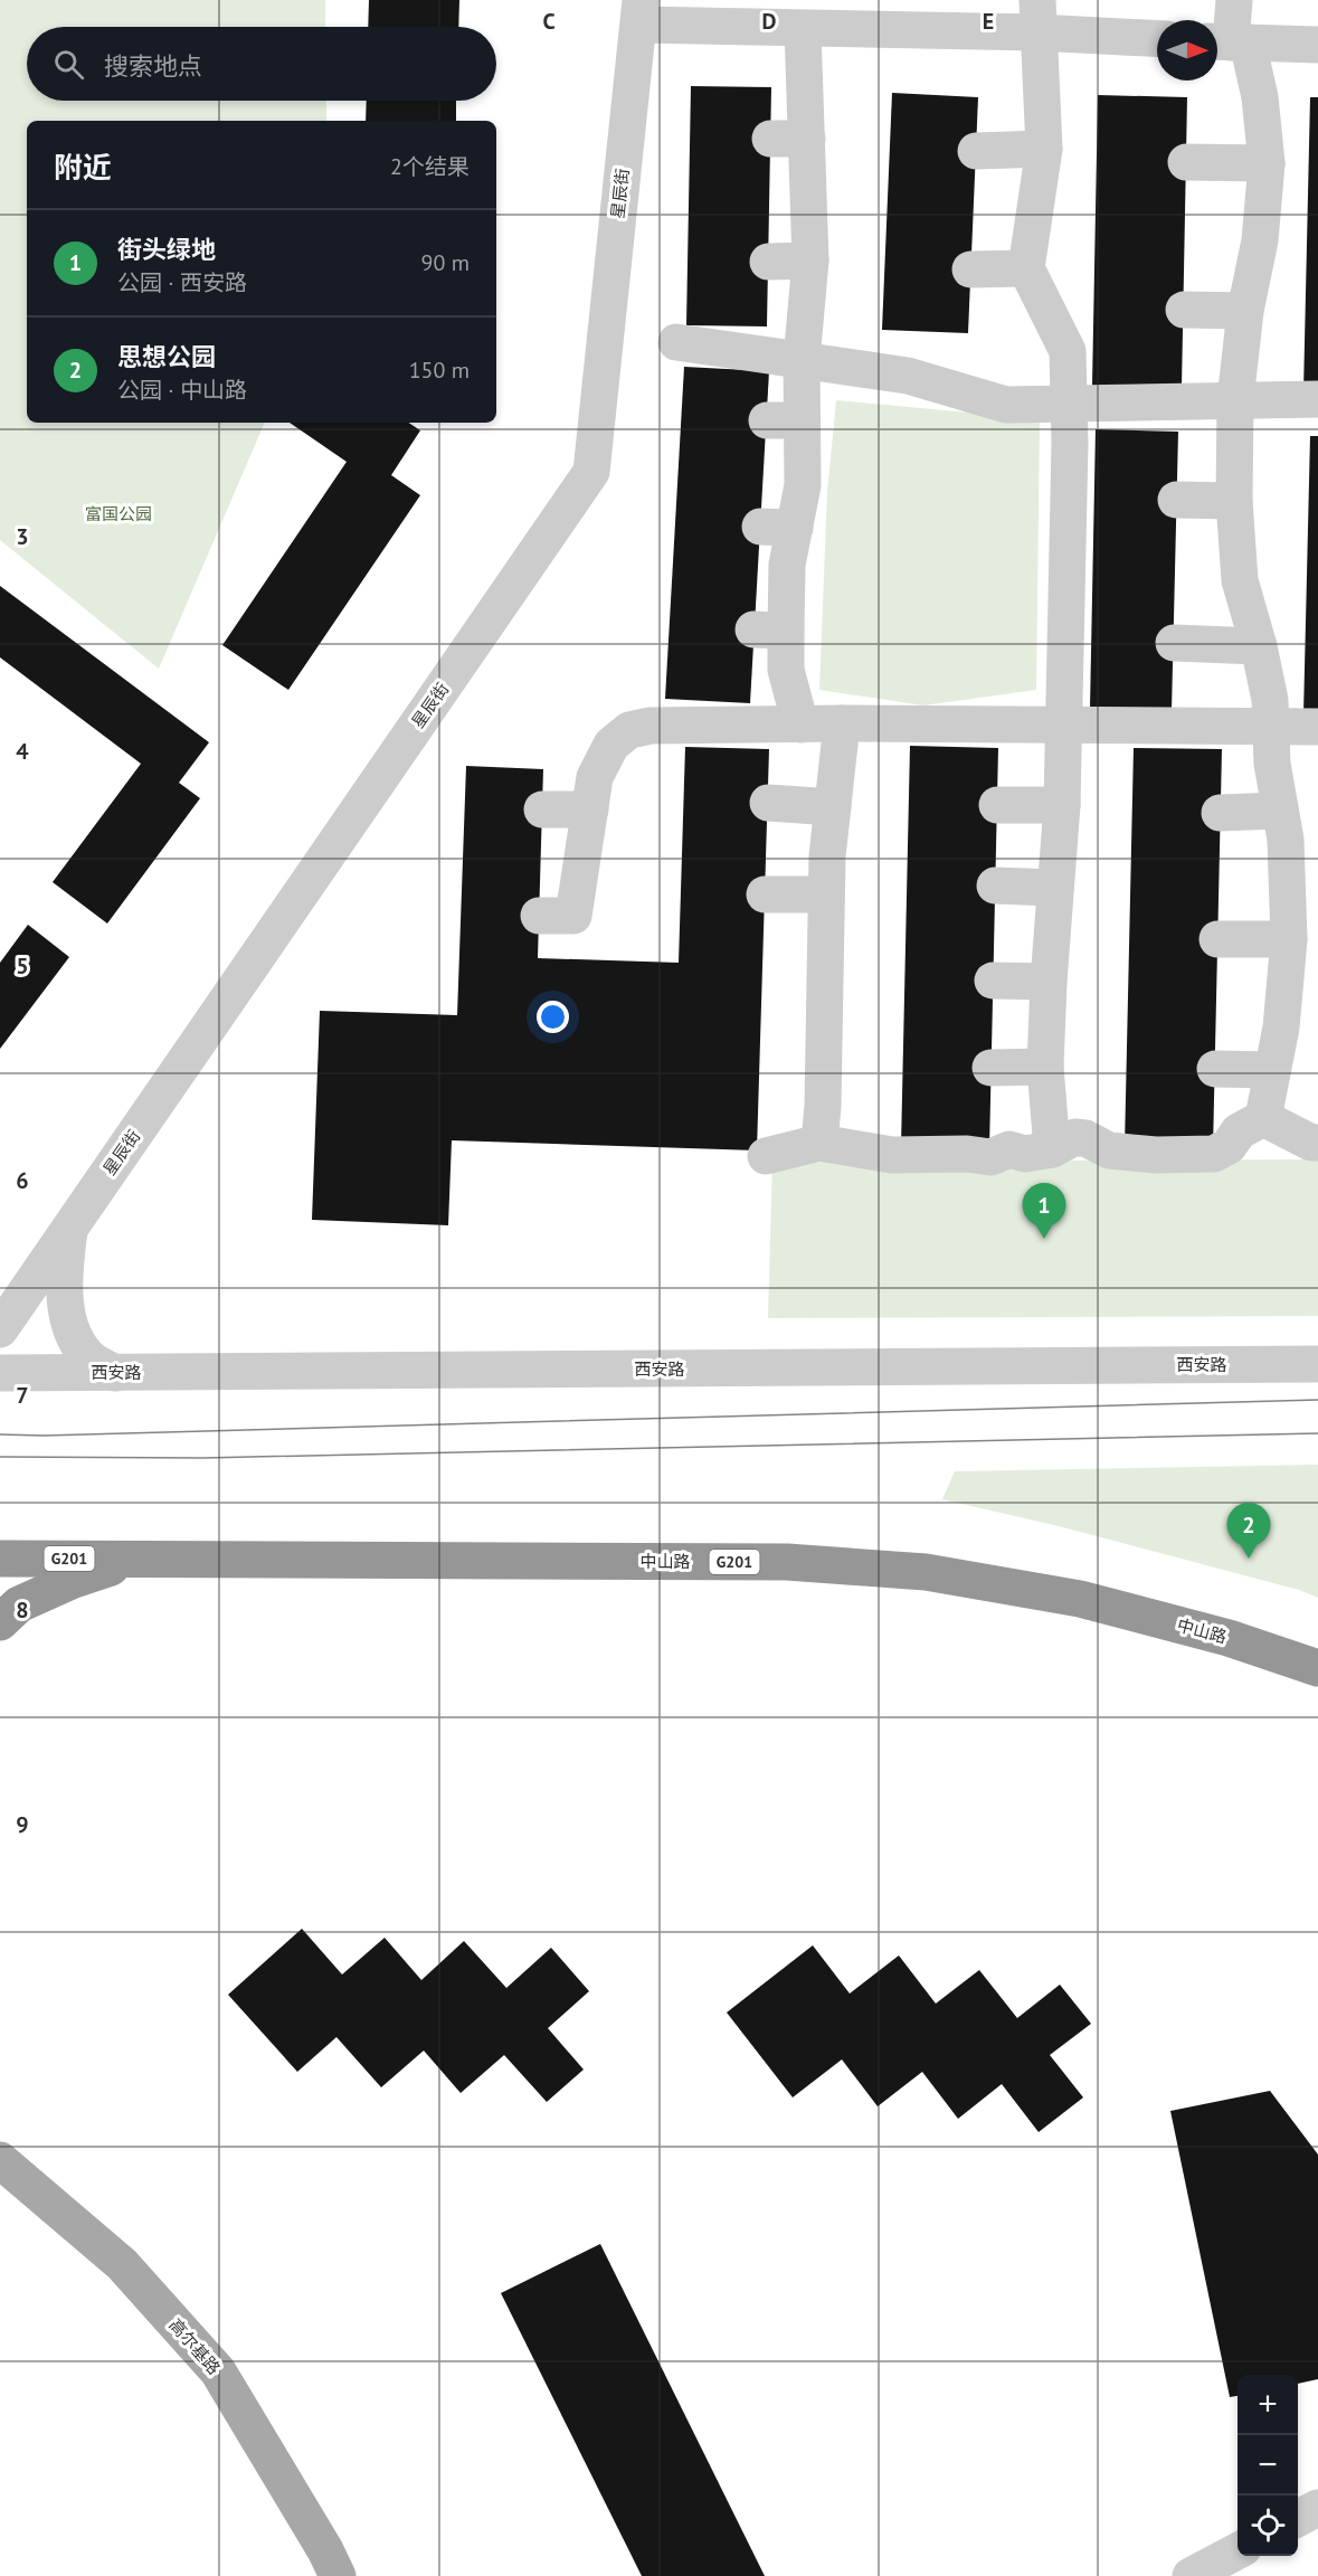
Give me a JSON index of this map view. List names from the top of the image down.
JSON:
{
  "streets": {
    "highway": ["G201", "中山路"],
    "main road": ["高尔基路"],
    "street": ["星辰街", "西安路"]
  },
  "parks": ["富国公园"],
  "north": "right",
  "page": {
    "search": "搜索地点",
    "heading": ["附近", "2个结果"],
    "list": [
      {
        "mark": "1",
        "name": "街头绿地",
        "note": "公园 · 西安路",
        "value": "90 m"
      },
      {
        "mark": "2",
        "name": "思想公园",
        "note": "公园 · 中山路",
        "value": "150 m"
      }
    ],
    "pins": ["1", "2"],
    "map_buttons": ["+", "−"]
  },
  "grid": {
    "columns": ["C", "D", "E"],
    "rows": [
      "3",
      "4",
      "5",
      "6",
      "7",
      "8",
      "9"
    ]
  }
}
